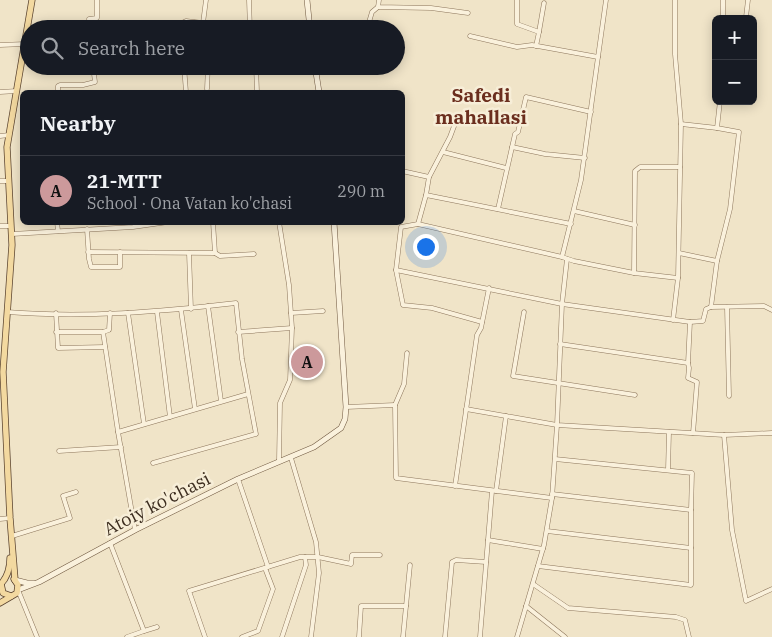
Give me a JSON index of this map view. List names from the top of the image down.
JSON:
{
  "streets": {
    "street": ["Atoiy ko'chasi"]
  },
  "districts": ["Safedi mahallasi"],
  "page": {
    "map_buttons": ["+", "−"],
    "search": "Search here",
    "heading": "Nearby",
    "list": [
      {
        "mark": "A",
        "name": "21-MTT",
        "note": "School · Ona Vatan ko'chasi",
        "value": "290 m"
      }
    ],
    "pins": "A"
  }
}
